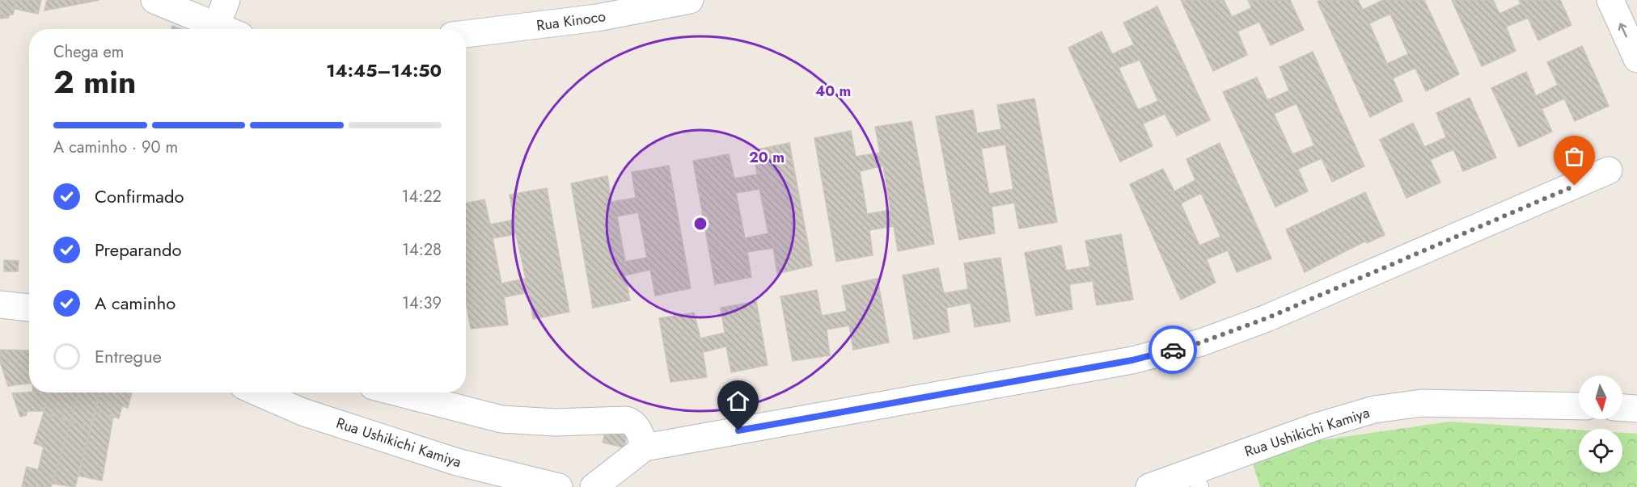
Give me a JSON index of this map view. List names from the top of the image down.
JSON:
{
  "streets": {
    "street": ["Rua Kinoco", "Rua Ushikichi Kamiya"]
  },
  "north": "bottom",
  "page": {
    "heading": ["2 min", "Chega em", "14:45–14:50"],
    "bar": "A caminho · 90 m",
    "list": [
      ["Confirmado", "14:22"],
      ["Preparando", "14:28"],
      ["A caminho", "14:39"],
      "Entregue"
    ]
  },
  "rings": ["40 m", "20 m"]
}
